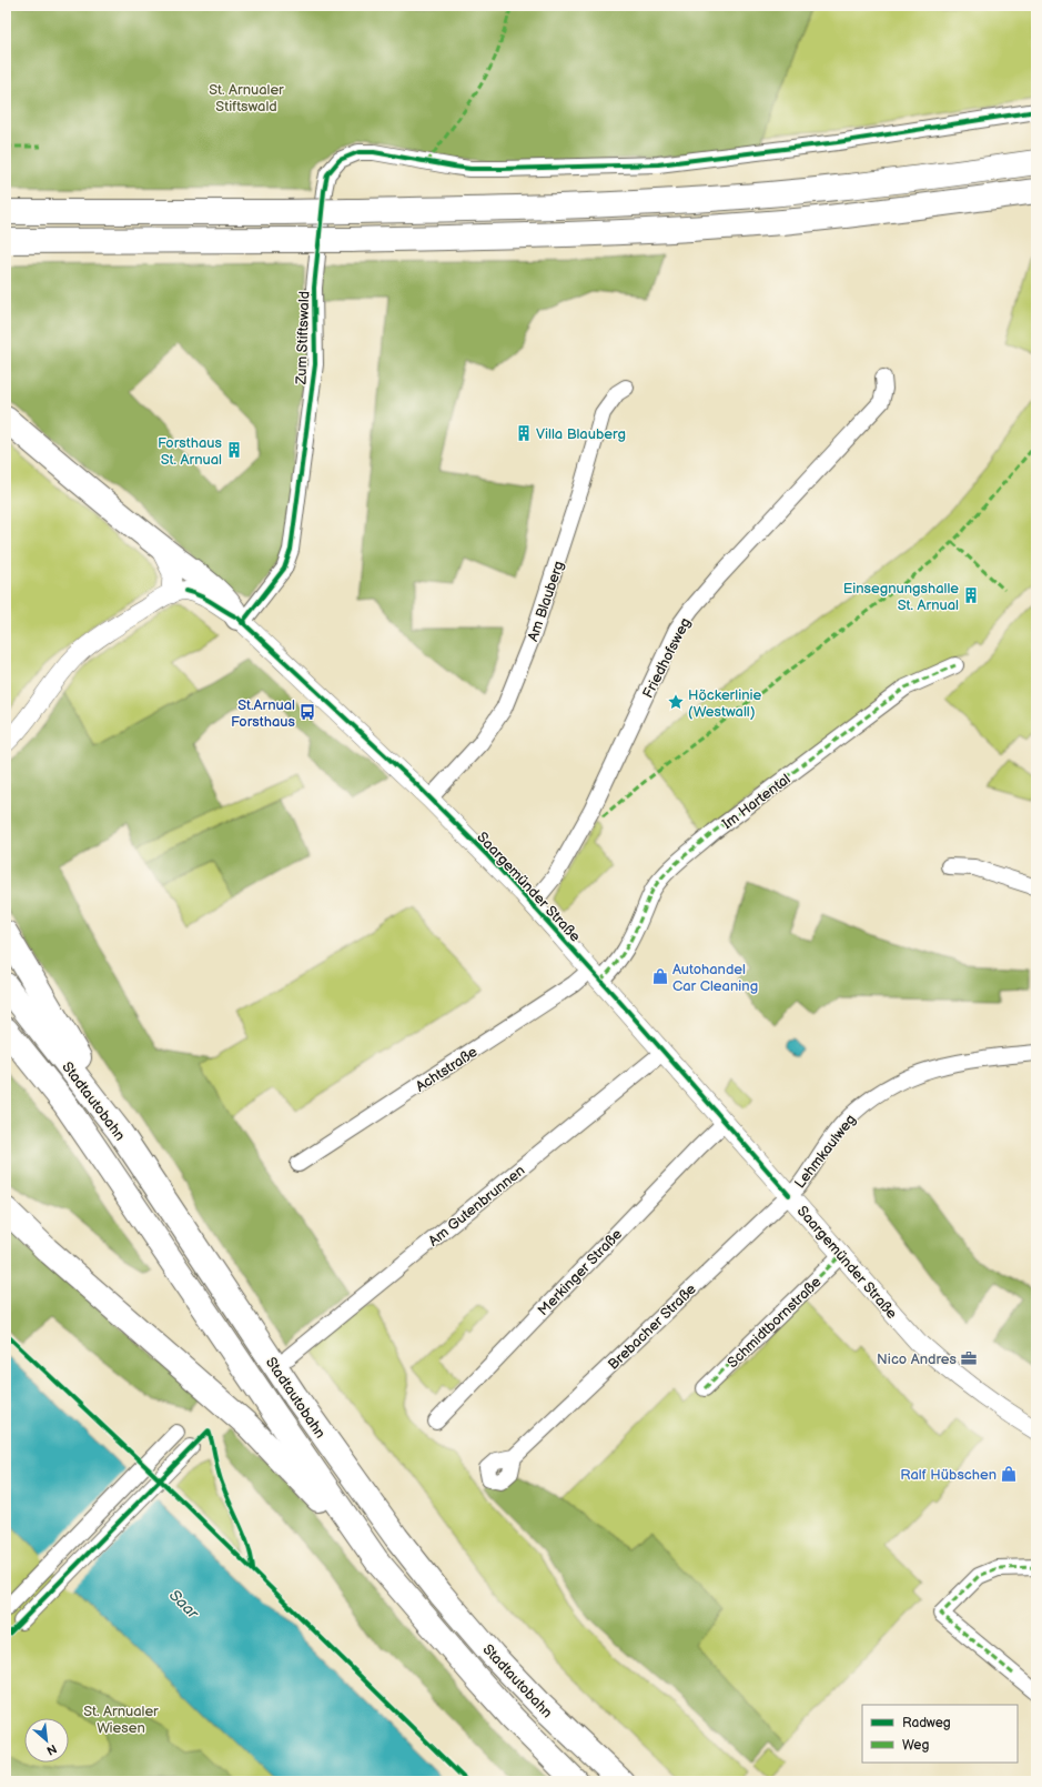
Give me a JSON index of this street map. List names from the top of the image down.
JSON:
{
  "streets": {
    "main road": ["Stadtautobahn"],
    "street": [
      "Zum Stiftswald",
      "Am Blauberg",
      "Friedhofsweg",
      "Im Hartental",
      "Saargemünder Straße",
      "Achtstraße",
      "Lehmkaulweg",
      "Am Gutenbrunnen",
      "Merkinger Straße",
      "Schmidtbornstraße",
      "Brebacher Straße"
    ]
  },
  "crossings": [
    ["Zum Stiftswald", "Saargemünder Straße"],
    ["Am Blauberg", "Saargemünder Straße"],
    ["Friedhofsweg", "Saargemünder Straße"],
    ["Im Hartental", "Saargemünder Straße"],
    ["Im Hartental", "Achtstraße"],
    ["Saargemünder Straße", "Achtstraße"],
    ["Saargemünder Straße", "Lehmkaulweg"],
    ["Saargemünder Straße", "Am Gutenbrunnen"],
    ["Saargemünder Straße", "Merkinger Straße"],
    ["Saargemünder Straße", "Schmidtbornstraße"],
    ["Saargemünder Straße", "Brebacher Straße"],
    ["Lehmkaulweg", "Brebacher Straße"]
  ],
  "water": ["Saar"],
  "parks": ["St. Arnualer Stiftswald", "St. Arnualer Wiesen"],
  "places": {
    "building": ["Villa Blauberg", "Forsthaus St. Arnual", "Einsegnungshalle St. Arnual"],
    "place": ["Höckerlinie (Westwall)"],
    "bus stop": ["St.Arnual Forsthaus"],
    "shop": ["Autohandel Car Cleaning", "Ralf Hübschen"],
    "office": ["Nico Andres"]
  },
  "legend": ["Radweg", "Weg"],
  "north": "bottom right"
}
